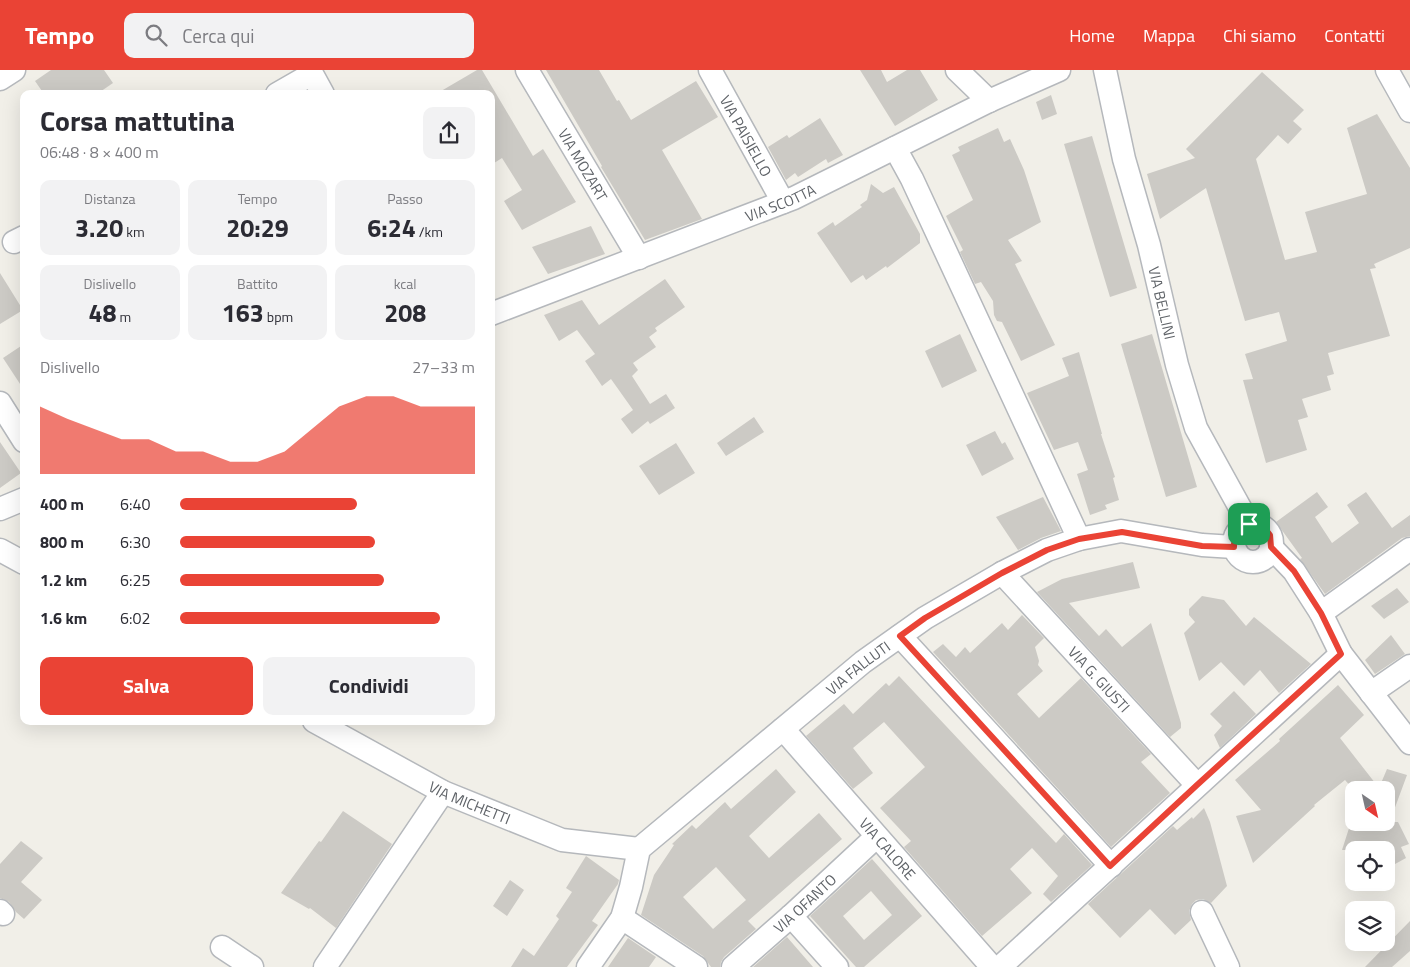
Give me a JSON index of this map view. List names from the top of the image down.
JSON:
{
  "streets": {
    "street": [
      "VIA PAISIELLO",
      "VIA MOZART",
      "VIA SCOTTA",
      "VIA BELLINI",
      "VIA FALLUTI",
      "VIA G. GIUSTI",
      "VIA MICHETTI",
      "VIA CALORE",
      "VIA OFANTO"
    ]
  },
  "crossings": [
    ["VIA PAISIELLO", "VIA SCOTTA"],
    ["VIA MOZART", "VIA SCOTTA"],
    ["VIA BELLINI", "VIA FALLUTI"],
    ["VIA FALLUTI", "VIA G. GIUSTI"],
    ["VIA FALLUTI", "VIA MICHETTI"],
    ["VIA FALLUTI", "VIA CALORE"],
    ["VIA CALORE", "VIA OFANTO"]
  ],
  "north": "bottom right",
  "page": {
    "header": "Tempo",
    "search": "Cerca qui",
    "nav": [
      "Home",
      "Mappa",
      "Chi siamo",
      "Contatti"
    ],
    "heading": ["Corsa mattutina", "06:48 · 8 × 400 m"],
    "stats": [
      ["Distanza", "3.20 km"],
      ["Tempo", "20:29"],
      ["Passo", "6:24 /km"],
      ["Dislivello", "48 m"],
      ["Battito", "163 bpm"],
      ["kcal", "208"]
    ],
    "chart": ["Dislivello", "27–33 m"],
    "list": [
      {
        "name": "400 m",
        "note": "6:40"
      },
      {
        "name": "800 m",
        "note": "6:30"
      },
      {
        "name": "1.2 km",
        "note": "6:25"
      },
      {
        "name": "1.6 km",
        "note": "6:02"
      }
    ],
    "buttons": ["Salva", "Condividi"]
  }
}
